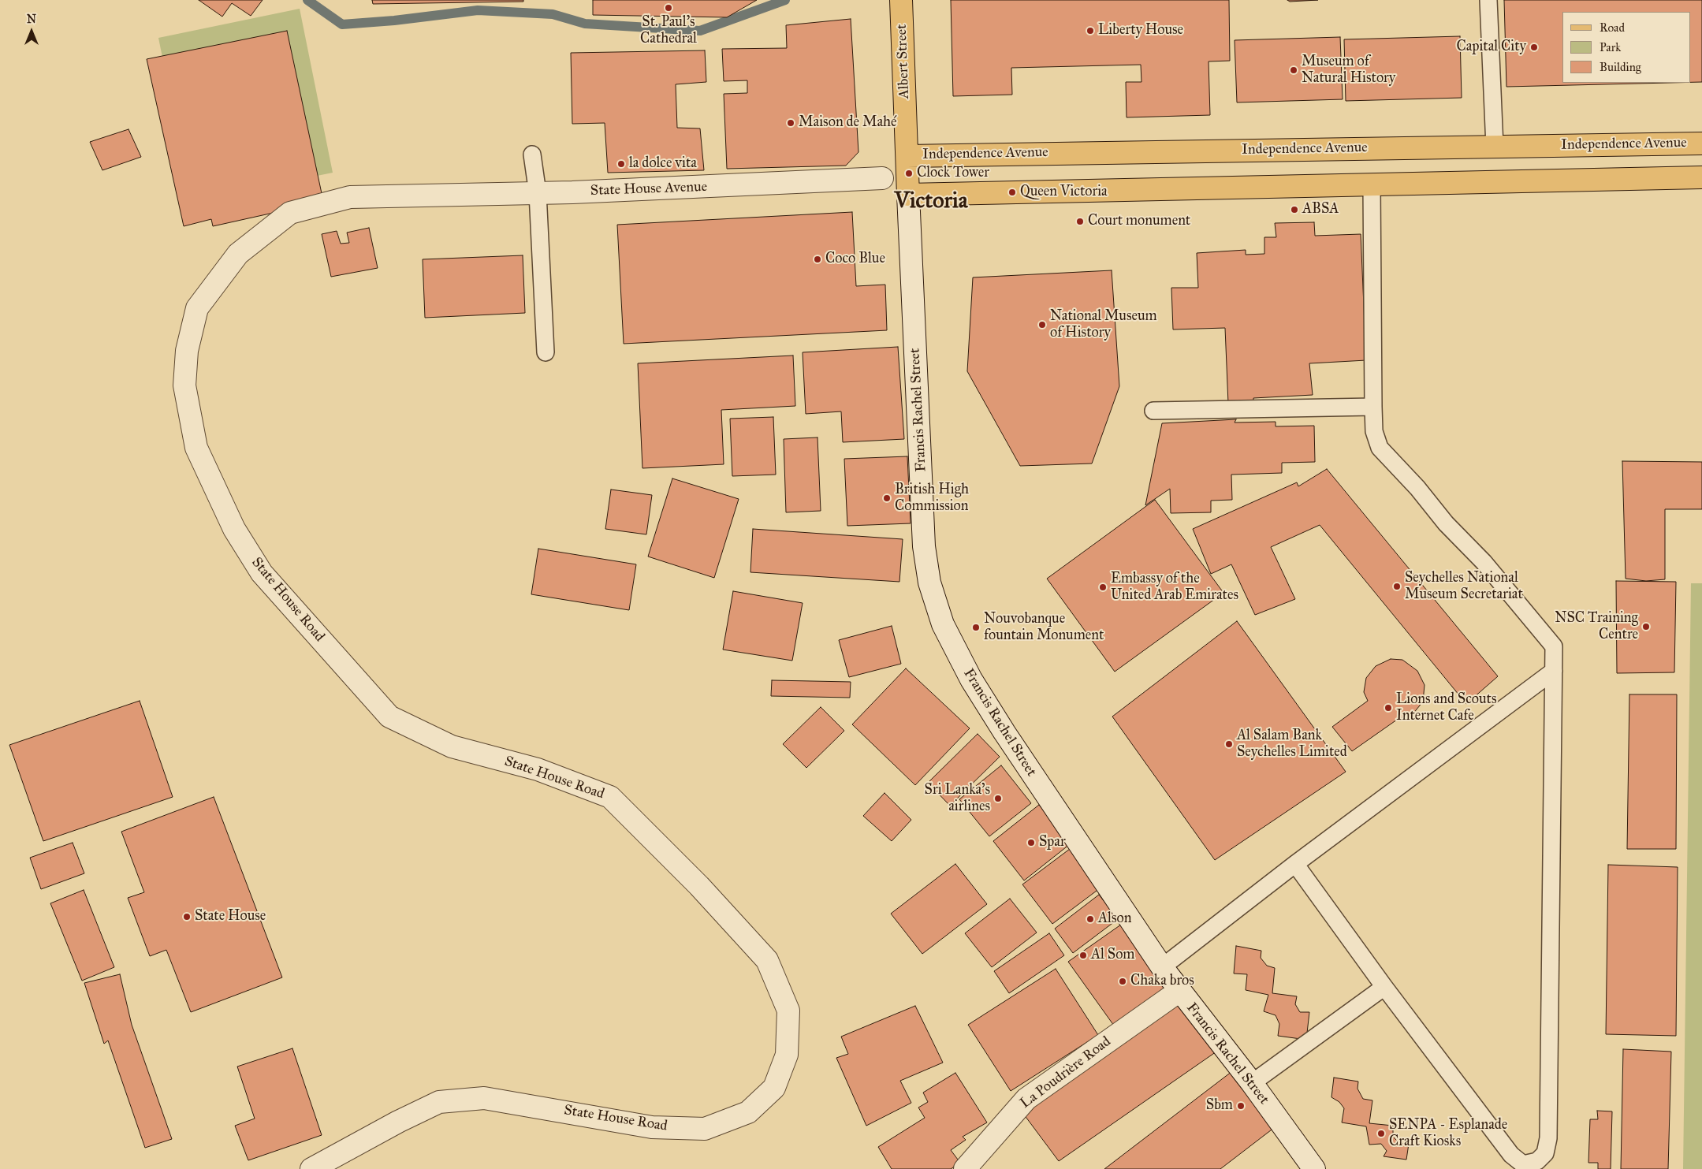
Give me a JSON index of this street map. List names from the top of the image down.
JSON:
{
  "streets": {
    "main road": ["Albert Street", "Independence Avenue"],
    "street": [
      "State House Avenue",
      "Francis Rachel Street",
      "State House Road",
      "La Poudrière Road"
    ]
  },
  "crossings": [
    ["Albert Street", "Independence Avenue"],
    ["Albert Street", "Francis Rachel Street"],
    ["State House Avenue", "State House Road"],
    ["Francis Rachel Street", "La Poudrière Road"]
  ],
  "districts": ["Victoria"],
  "places": [
    "St. Paul's Cathedral",
    "Liberty House",
    "Capital City",
    "Museum of Natural History",
    "Maison de Mahé",
    "la dolce vita",
    "Clock Tower",
    "Queen Victoria",
    "ABSA",
    "Court monument",
    "Coco Blue",
    "National Museum of History",
    "British High Commission",
    "Seychelles National Museum Secretariat",
    "Embassy of the United Arab Emirates",
    "NSC Training Centre",
    "Nouvobanque fountain Monument",
    "Lions and Scouts Internet Cafe",
    "Al Salam Bank Seychelles Limited",
    "Sri Lanka's airlines",
    "Spar",
    "State House",
    "Alson",
    "Al Som",
    "Chaka bros",
    "Sbm",
    "SENPA - Esplanade Craft Kiosks"
  ],
  "legend": ["Road", "Park", "Building"],
  "north": "top"
}
